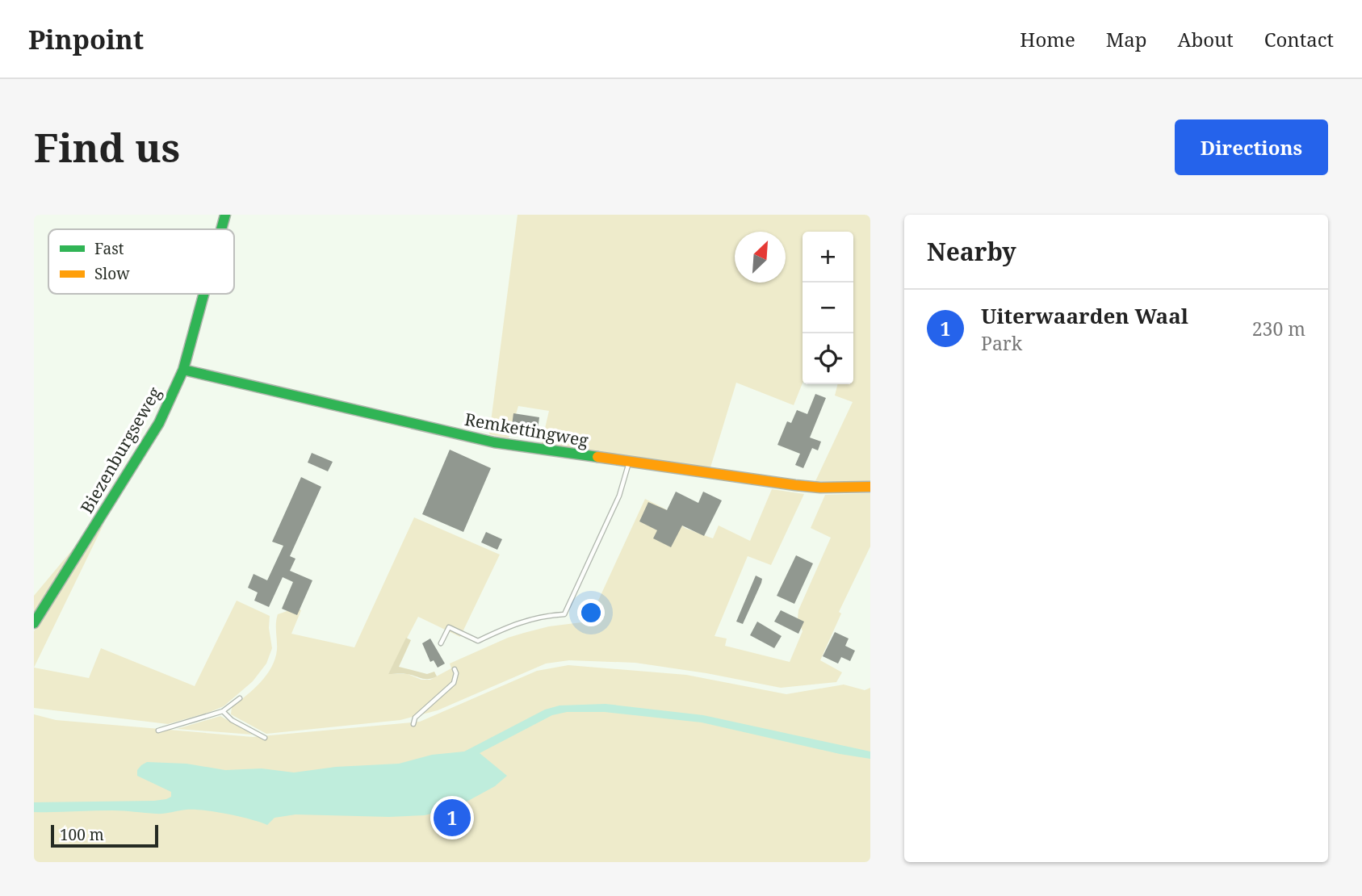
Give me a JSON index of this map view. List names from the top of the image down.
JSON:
{
  "streets": {
    "street": ["Remkettingweg", "Biezenburgseweg"]
  },
  "crossings": [
    ["Remkettingweg", "Biezenburgseweg"]
  ],
  "legend": ["Fast", "Slow"],
  "scale_bar": "100 m",
  "north": "top right",
  "page": {
    "header": "Pinpoint",
    "nav": [
      "Home",
      "Map",
      "About",
      "Contact"
    ],
    "buttons": "Directions",
    "title": "Find us",
    "heading": "Nearby",
    "map_buttons": ["+", "−"],
    "list": [
      {
        "mark": "1",
        "name": "Uiterwaarden Waal",
        "note": "Park",
        "value": "230 m"
      }
    ],
    "pins": "1",
    "scale": "100 m"
  }
}
